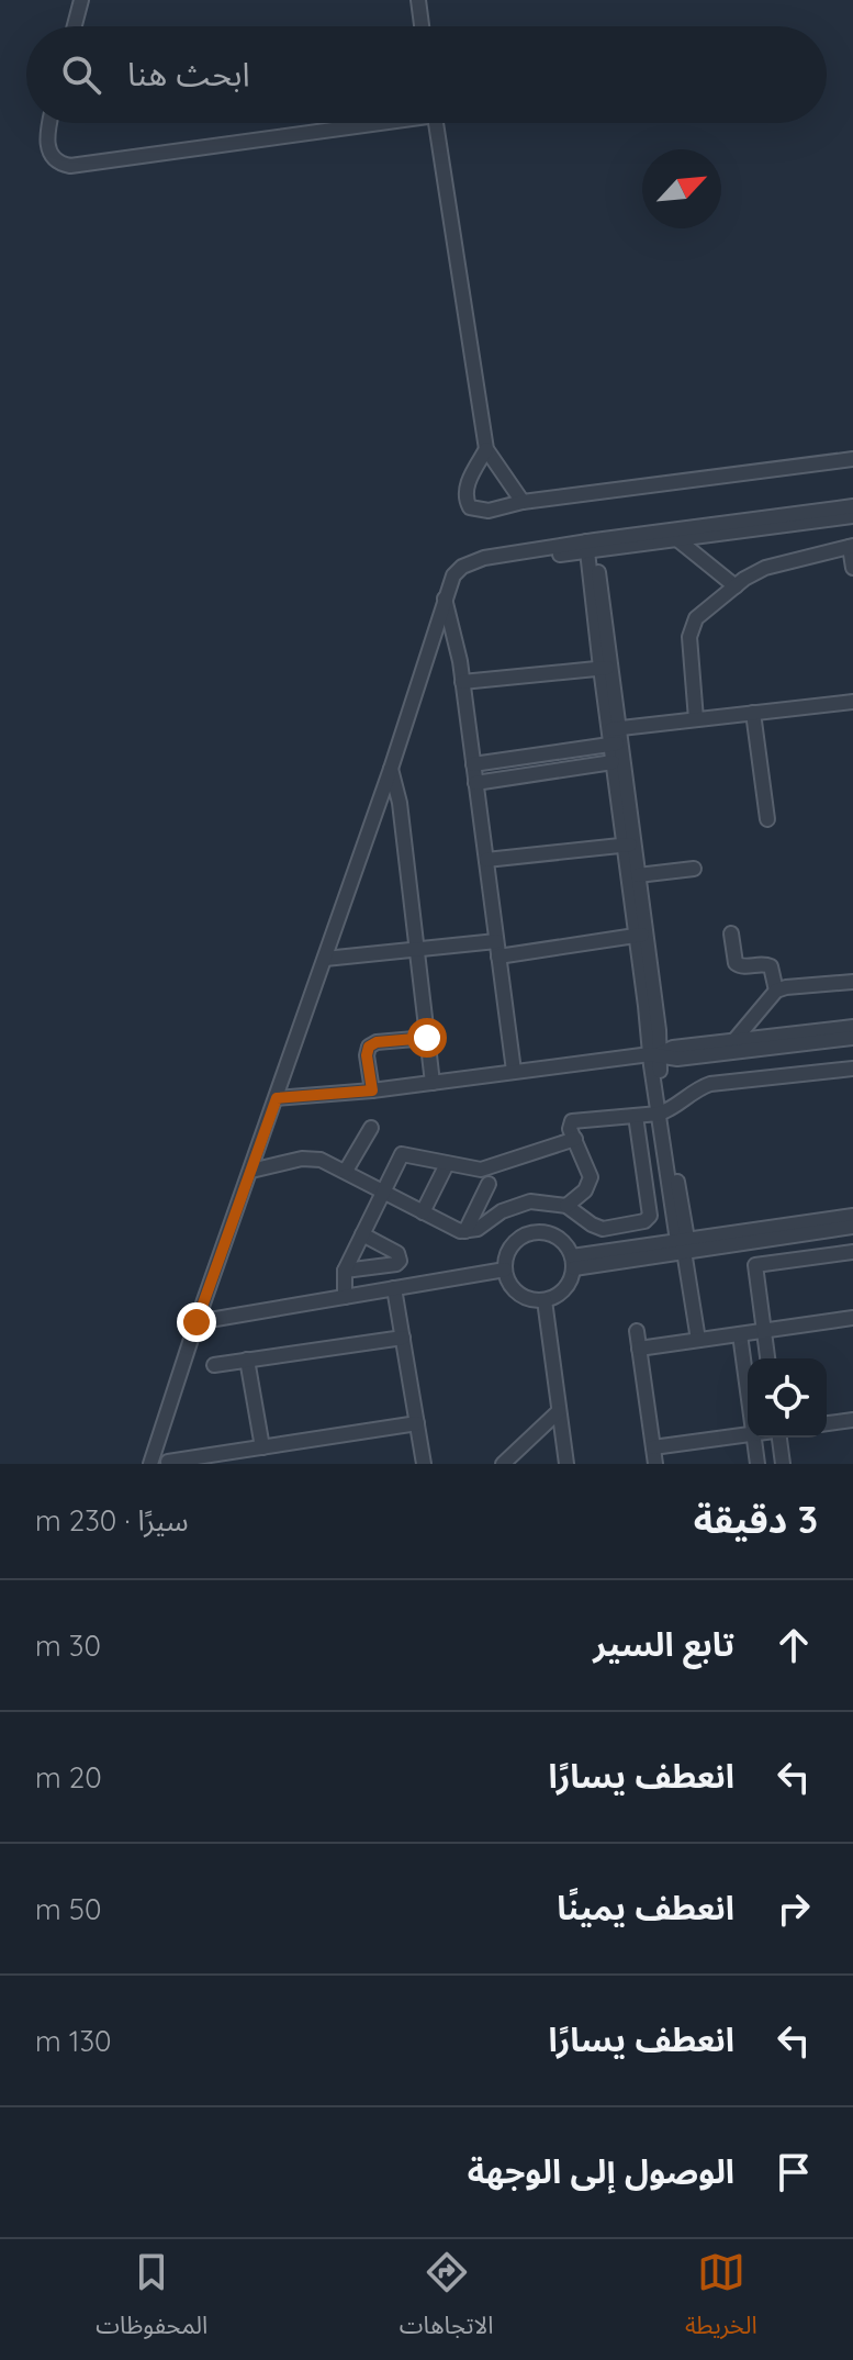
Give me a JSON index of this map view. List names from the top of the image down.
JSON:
{
  "north": "top right",
  "page": {
    "search": "ابحث هنا",
    "heading": ["3 دقيقة", "سيرًا · 230 m"],
    "list": [
      ["تابع السير", "30 m"],
      ["انعطف يسارًا", "20 m"],
      ["انعطف يمينًا", "50 m"],
      ["انعطف يسارًا", "130 m"],
      "الوصول إلى الوجهة"
    ],
    "nav": ["الخريطة", "الاتجاهات", "المحفوظات"]
  }
}
